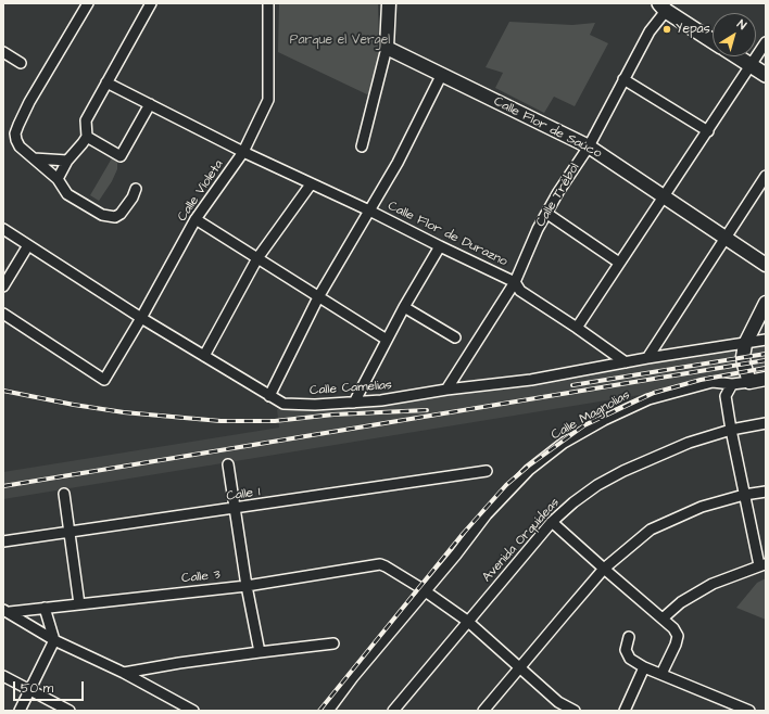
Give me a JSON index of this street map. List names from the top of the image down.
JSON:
{
  "streets": {
    "street": [
      "Calle Flor de Saúco",
      "Calle Violeta",
      "Calle Trébol",
      "Calle Flor de Durazno",
      "Calle Camelias",
      "Calle Magnolias",
      "Calle 1",
      "Avenida Orquídeas",
      "Calle 3"
    ]
  },
  "crossings": [
    ["Calle Flor de Saúco", "Calle Trébol"],
    ["Calle Violeta", "Calle Flor de Durazno"],
    ["Calle Violeta", "Calle Camelias"],
    ["Calle Trébol", "Calle Flor de Durazno"],
    ["Calle Trébol", "Calle Camelias"],
    ["Calle Flor de Durazno", "Calle Camelias"],
    ["Calle Magnolias", "Calle 3"],
    ["Avenida Orquídeas", "Calle 3"]
  ],
  "parks": ["Parque el Vergel"],
  "places": ["Yepas"],
  "scale_bar": "50 m",
  "north": "top right"
}
